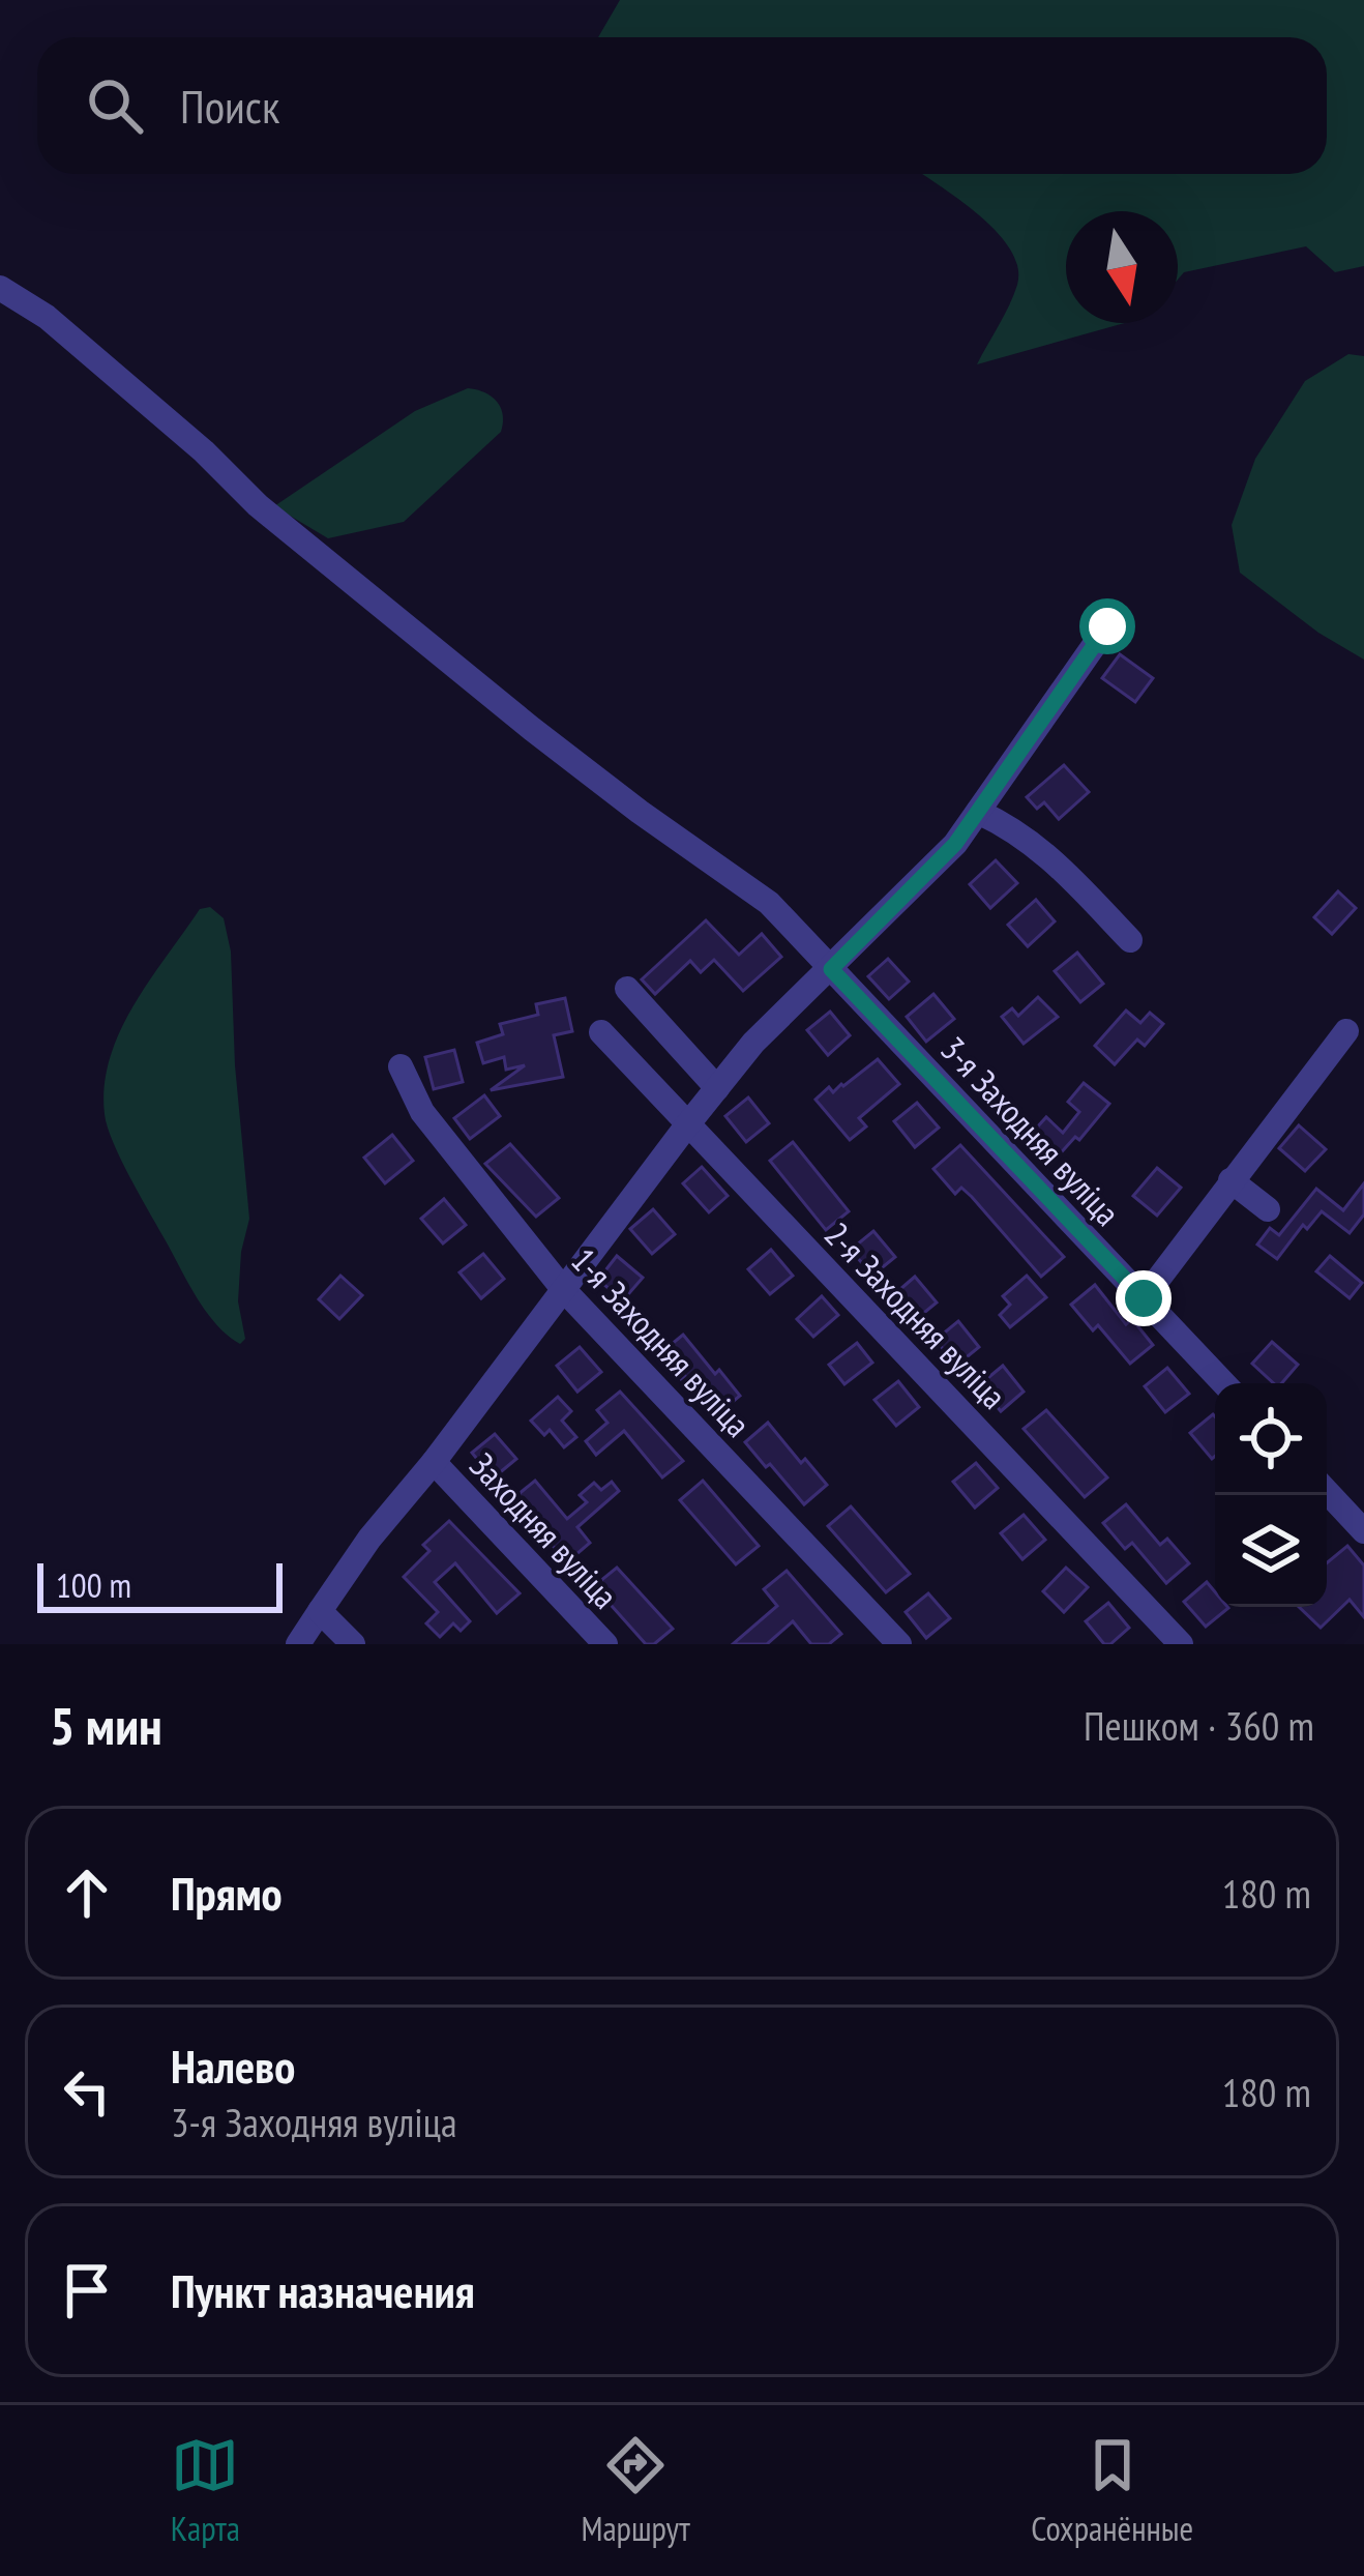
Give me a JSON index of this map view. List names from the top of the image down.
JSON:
{
  "streets": {
    "street": [
      "3-я Заходняя вуліца",
      "2-я Заходняя вуліца",
      "1-я Заходняя вуліца",
      "Заходняя вуліца"
    ]
  },
  "scale_bar": "100 m",
  "north": "bottom",
  "page": {
    "search": "Поиск",
    "scale": "100 m",
    "heading": ["5 мин", "Пешком · 360 m"],
    "list": [
      ["Прямо", "180 m"],
      ["Налево", "3-я Заходняя вуліца", "180 m"],
      "Пункт назначения"
    ],
    "nav": ["Карта", "Маршрут", "Сохранённые"]
  }
}
